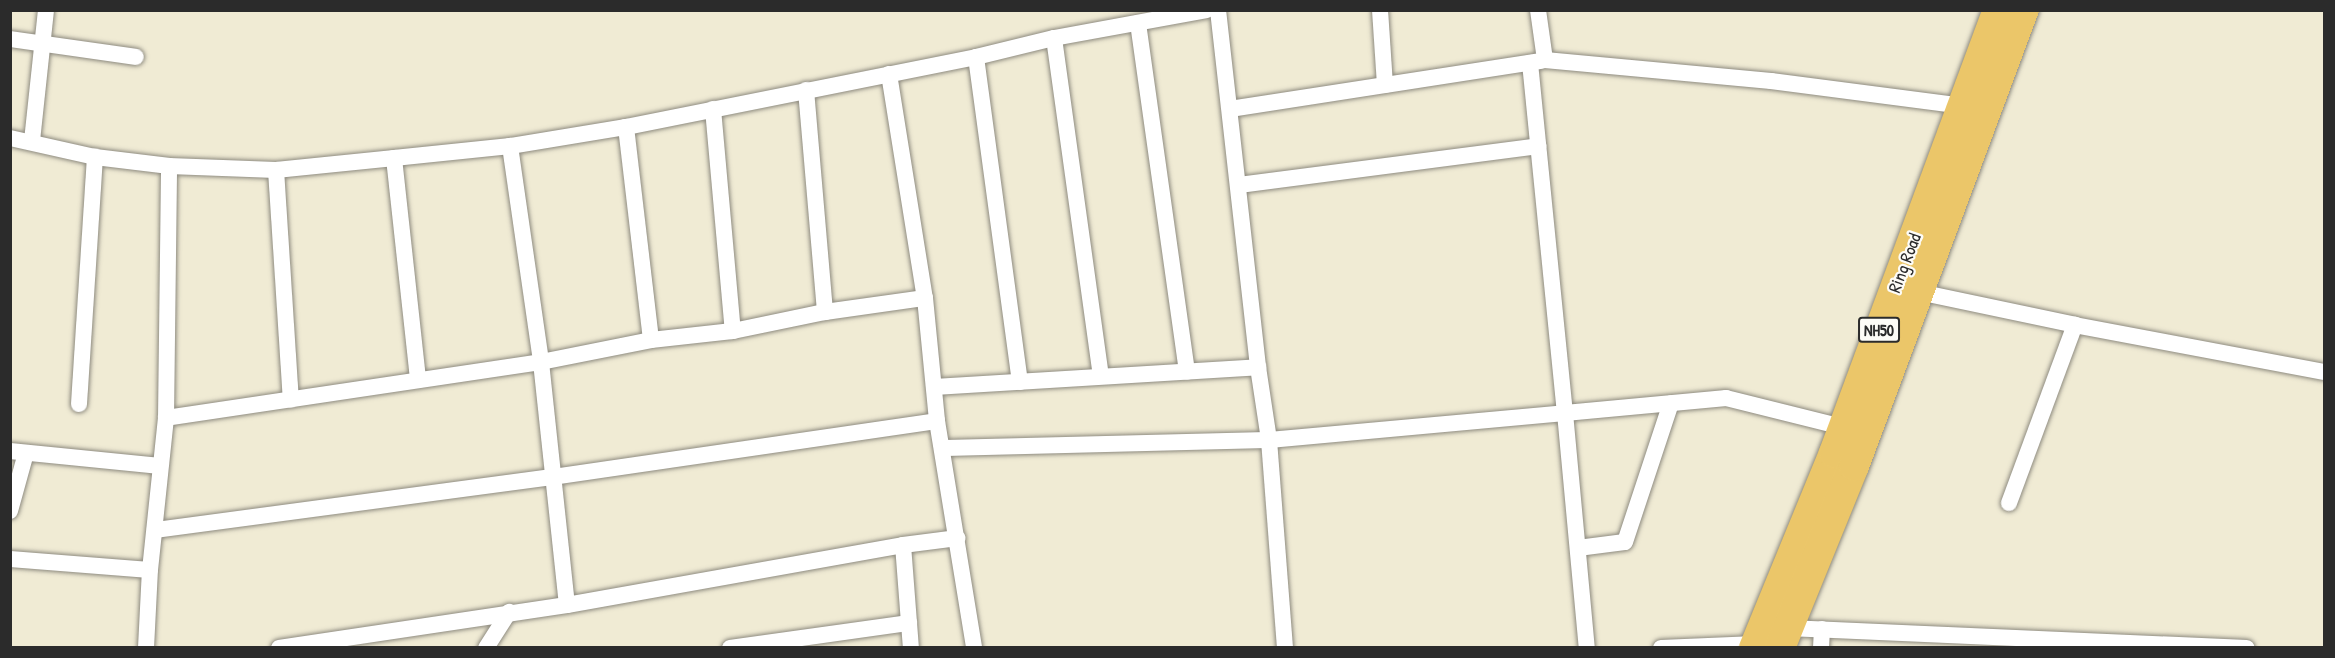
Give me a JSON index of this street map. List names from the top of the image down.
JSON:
{
  "streets": {
    "highway": ["Ring Road", "NH50"]
  }
}
